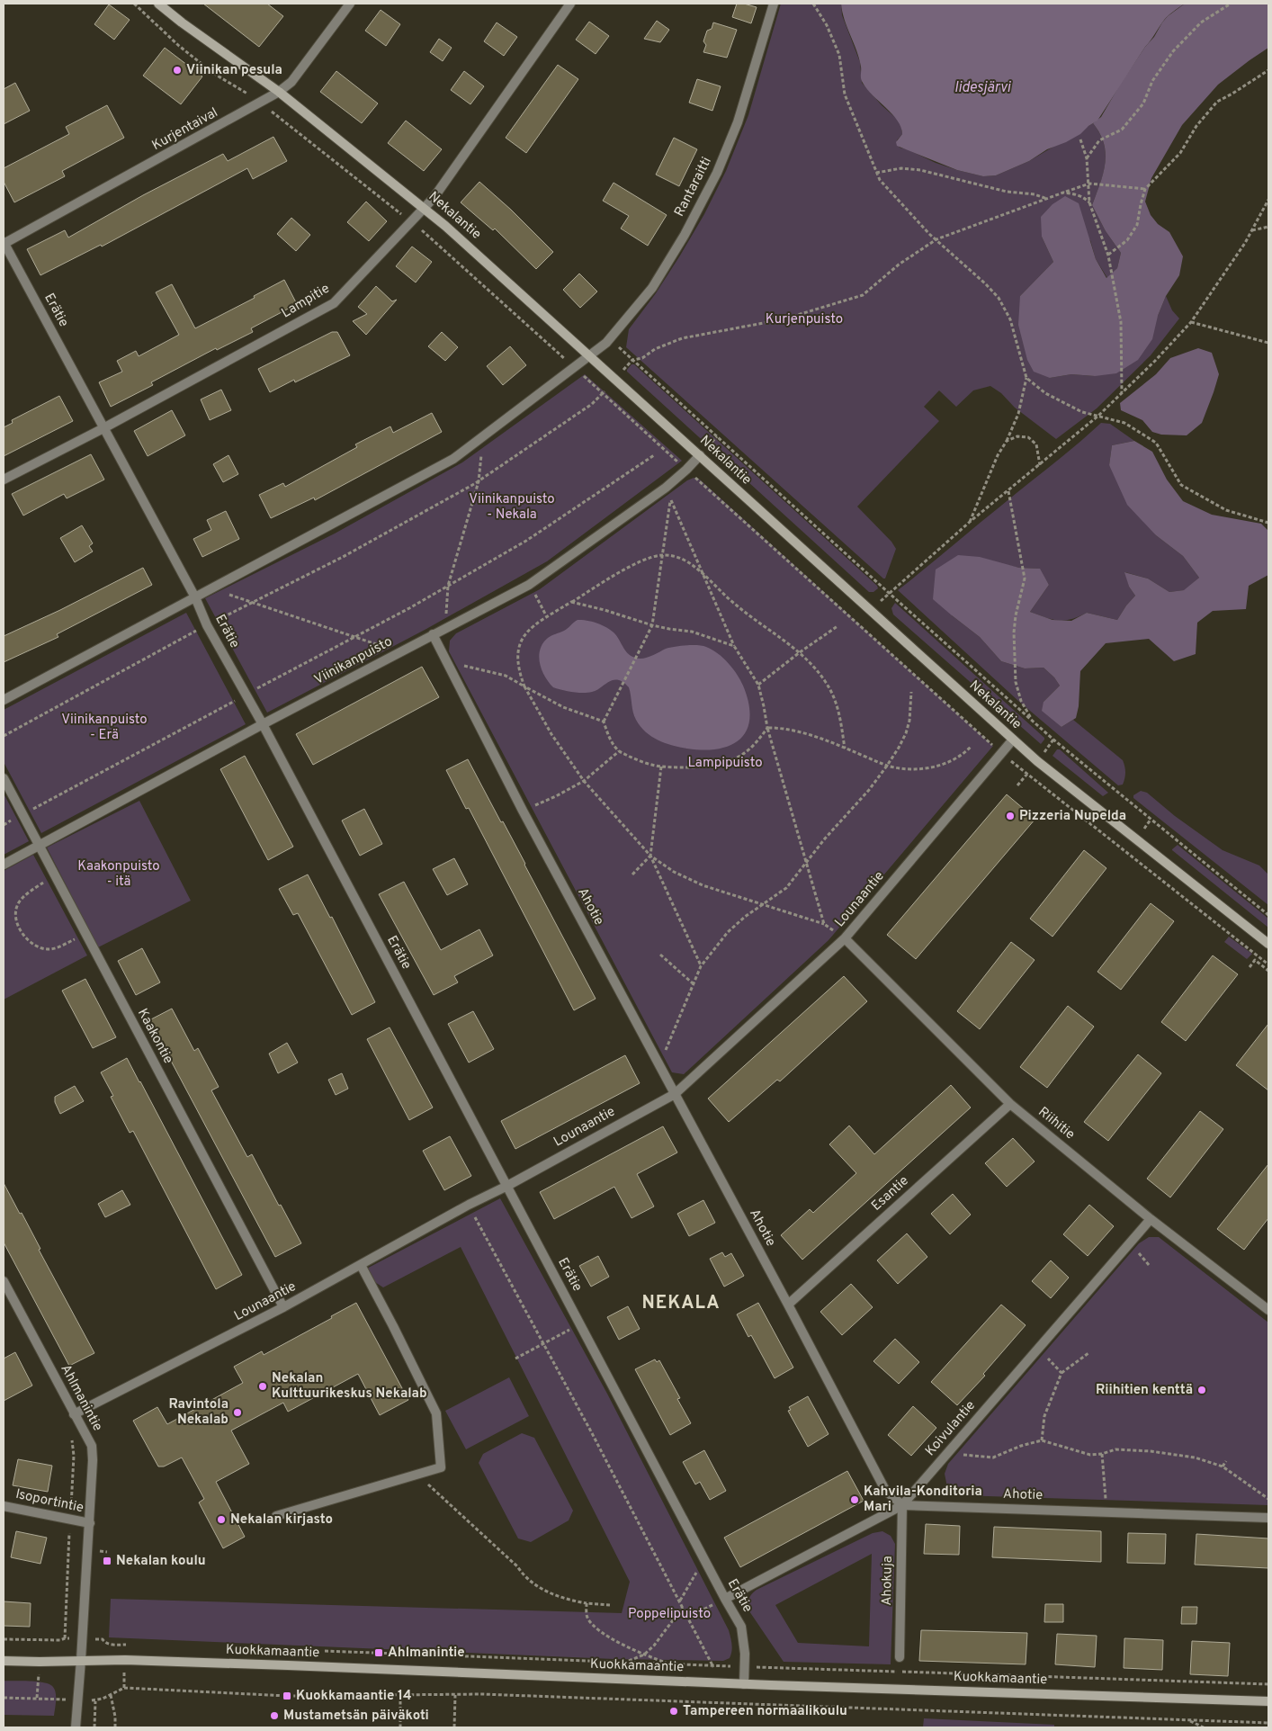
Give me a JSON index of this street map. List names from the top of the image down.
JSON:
{
  "streets": {
    "main road": ["Nekalantie", "Kuokkamaantie"],
    "street": [
      "Kurjentaival",
      "Rantaraitti",
      "Lampitie",
      "Erätie",
      "Viinikanpuisto",
      "Lounaantie",
      "Ahotie",
      "Kaakontie",
      "Riihitie",
      "Esantie",
      "Ahlmanintie",
      "Koivulantie",
      "Isoportintie",
      "Ahokuja"
    ]
  },
  "crossings": [
    ["Kurjentaival", "Nekalantie"],
    ["Kurjentaival", "Erätie"],
    ["Rantaraitti", "Nekalantie"],
    ["Nekalantie", "Lampitie"],
    ["Nekalantie", "Viinikanpuisto"],
    ["Nekalantie", "Lounaantie"],
    ["Lampitie", "Erätie"],
    ["Erätie", "Viinikanpuisto"],
    ["Erätie", "Lounaantie"],
    ["Erätie", "Koivulantie"],
    ["Erätie", "Kuokkamaantie"],
    ["Viinikanpuisto", "Ahotie"],
    ["Viinikanpuisto", "Kaakontie"],
    ["Lounaantie", "Ahotie"],
    ["Lounaantie", "Kaakontie"],
    ["Lounaantie", "Riihitie"],
    ["Lounaantie", "Ahlmanintie"],
    ["Ahotie", "Esantie"],
    ["Ahotie", "Koivulantie"],
    ["Ahotie", "Ahokuja"],
    ["Riihitie", "Esantie"],
    ["Riihitie", "Koivulantie"],
    ["Ahlmanintie", "Isoportintie"],
    ["Ahlmanintie", "Kuokkamaantie"],
    ["Koivulantie", "Ahokuja"]
  ],
  "districts": ["NEKALA"],
  "water": ["Iidesjärvi"],
  "parks": [
    "Kurjenpuisto",
    "Viinikanpuisto - Nekala",
    "Viinikanpuisto - Erä",
    "Lampipuisto",
    "Kaakonpuisto - itä",
    "Poppelipuisto"
  ],
  "places": {
    "other": [
      "Viinikan pesula",
      "Pizzeria Nupelda",
      "Nekalan Kulttuurikeskus Nekalab",
      "Riihitien kenttä",
      "Ravintola Nekalab",
      "Kahvila-Konditoria Mari",
      "Nekalan kirjasto",
      "Tampereen normaalikoulu",
      "Mustametsän päiväkoti"
    ],
    "transit": ["Nekalan koulu", "Ahlmanintie", "Kuokkamaantie 14"]
  }
}
